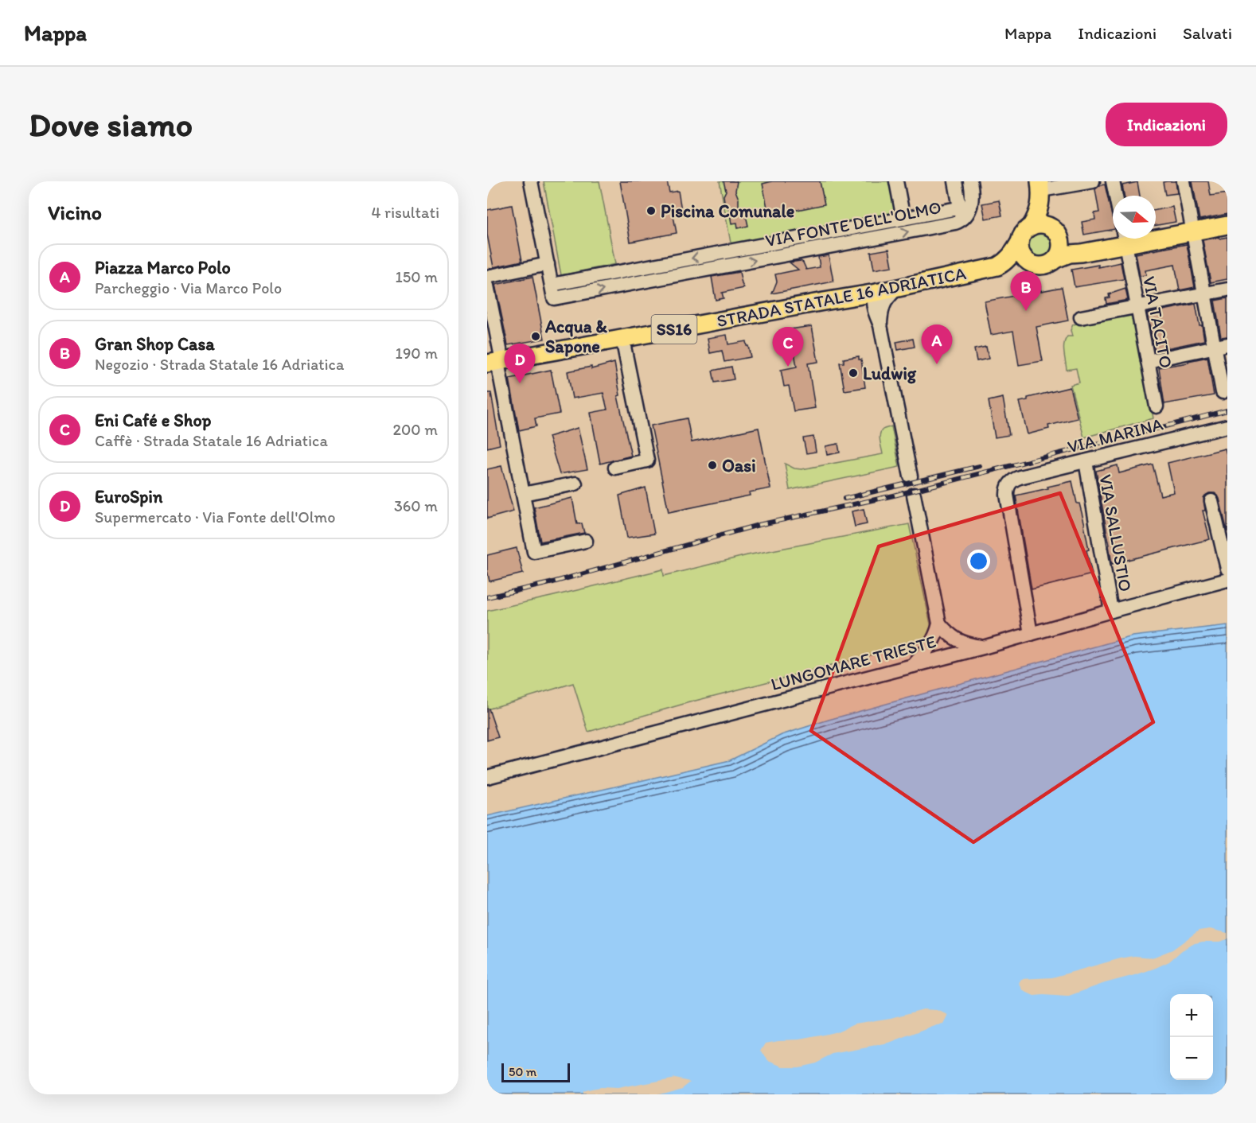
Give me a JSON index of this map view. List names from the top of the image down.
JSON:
{
  "streets": {
    "main road": ["STRADA STATALE 16 ADRIATICA", "SS16"],
    "street": [
      "VIA FONTE DELL'OLMO",
      "VIA TACITO",
      "VIA MARINA",
      "VIA SALLUSTIO",
      "LUNGOMARE TRIESTE"
    ]
  },
  "crossings": [
    ["STRADA STATALE 16 ADRIATICA", "SS16"],
    ["VIA MARINA", "VIA SALLUSTIO"],
    ["VIA MARINA", "LUNGOMARE TRIESTE"],
    ["VIA SALLUSTIO", "LUNGOMARE TRIESTE"]
  ],
  "places": [
    "Piscina Comunale",
    "Acqua & Sapone",
    "Ludwig",
    "Oasi"
  ],
  "scale_bar": "50 m",
  "north": "right",
  "page": {
    "header": "Mappa",
    "nav": ["Mappa", "Indicazioni", "Salvati"],
    "buttons": "Indicazioni",
    "title": "Dove siamo",
    "heading": ["Vicino", "4 risultati"],
    "list": [
      {
        "mark": "A",
        "name": "Piazza Marco Polo",
        "note": "Parcheggio · Via Marco Polo",
        "value": "150 m"
      },
      {
        "mark": "B",
        "name": "Gran Shop Casa",
        "note": "Negozio · Strada Statale 16 Adriatica",
        "value": "190 m"
      },
      {
        "mark": "C",
        "name": "Eni Café e Shop",
        "note": "Caffè · Strada Statale 16 Adriatica",
        "value": "200 m"
      },
      {
        "mark": "D",
        "name": "EuroSpin",
        "note": "Supermercato · Via Fonte dell'Olmo",
        "value": "360 m"
      }
    ],
    "pins": [
      "B",
      "A",
      "C",
      "D"
    ],
    "map_buttons": ["+", "−"],
    "scale": "50 m"
  }
}
